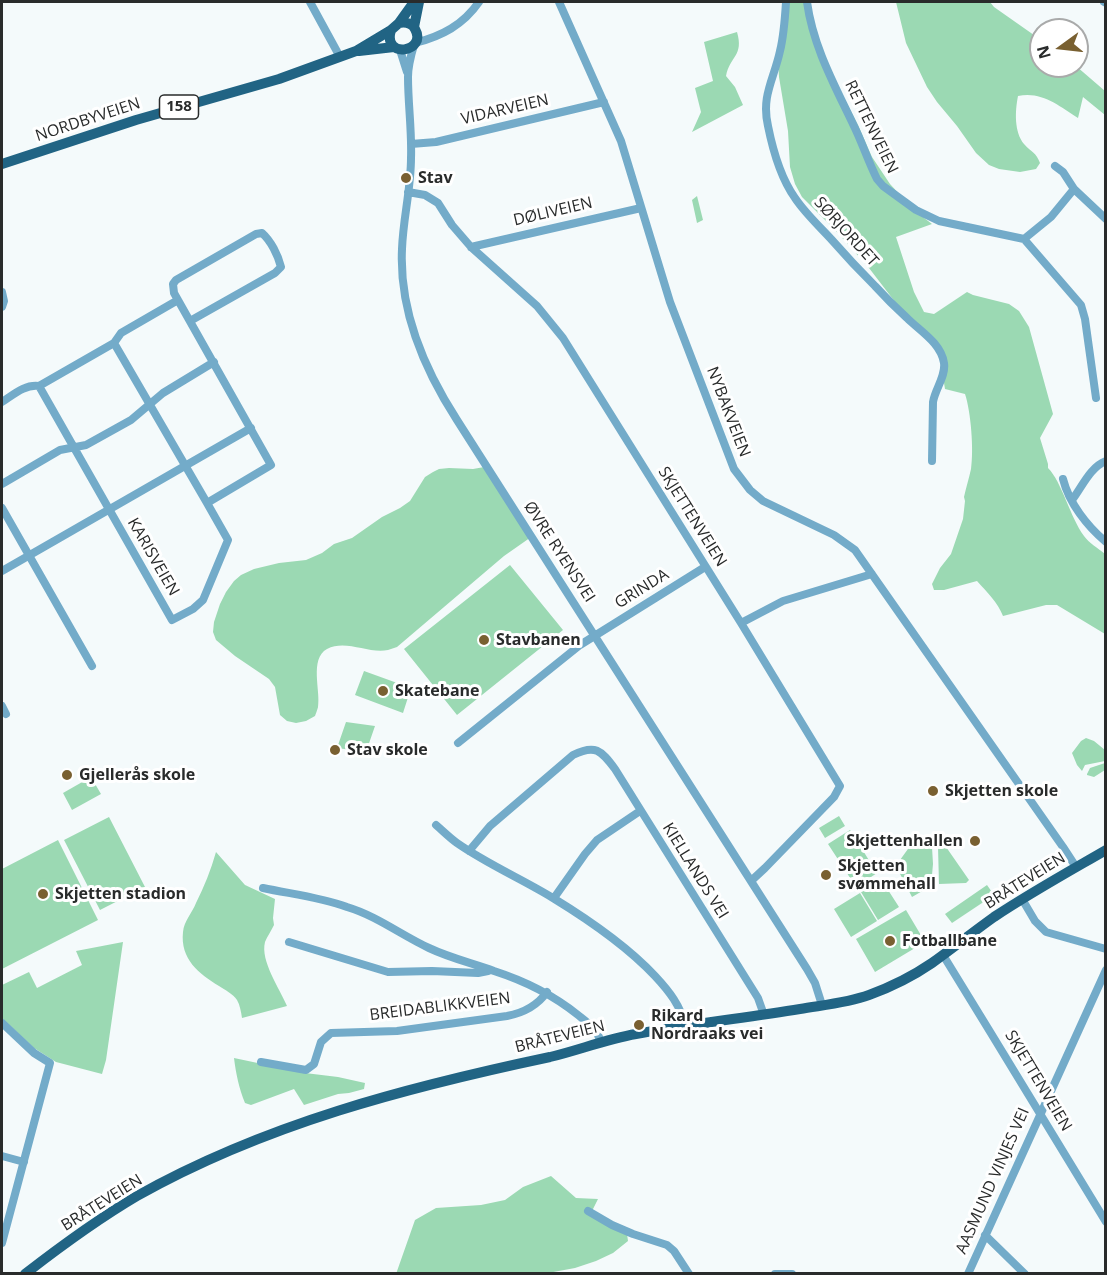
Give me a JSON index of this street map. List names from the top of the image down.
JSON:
{
  "streets": {
    "main road": ["158", "NORDBYVEIEN", "BRÅTEVEIEN"],
    "street": [
      "VIDARVEIEN",
      "RETTENVEIEN",
      "DØLIVEIEN",
      "SØRJORDET",
      "NYBAKVEIEN",
      "SKJETTENVEIEN",
      "ØVRE RYENSVEI",
      "KARISVEIEN",
      "GRINDA",
      "KIELLANDS VEI",
      "BREIDABLIKKVEIEN",
      "AASMUND VINJES VEI"
    ]
  },
  "crossings": [
    ["158", "NORDBYVEIEN"],
    ["158", "ØVRE RYENSVEI"],
    ["VIDARVEIEN", "NYBAKVEIEN"],
    ["VIDARVEIEN", "ØVRE RYENSVEI"],
    ["NORDBYVEIEN", "ØVRE RYENSVEI"],
    ["DØLIVEIEN", "NYBAKVEIEN"],
    ["DØLIVEIEN", "SKJETTENVEIEN"],
    ["NYBAKVEIEN", "BRÅTEVEIEN"],
    ["SKJETTENVEIEN", "ØVRE RYENSVEI"],
    ["SKJETTENVEIEN", "GRINDA"],
    ["SKJETTENVEIEN", "BRÅTEVEIEN"],
    ["SKJETTENVEIEN", "AASMUND VINJES VEI"],
    ["ØVRE RYENSVEI", "GRINDA"],
    ["ØVRE RYENSVEI", "BRÅTEVEIEN"],
    ["KIELLANDS VEI", "BRÅTEVEIEN"]
  ],
  "places": [
    "Stav",
    "Stavbanen",
    "Skatebane",
    "Stav skole",
    "Gjellerås skole",
    "Skjetten skole",
    "Skjettenhallen",
    "Skjetten svømmehall",
    "Skjetten stadion",
    "Fotballbane",
    "Rikard Nordraaks vei"
  ],
  "north": "left"
}
